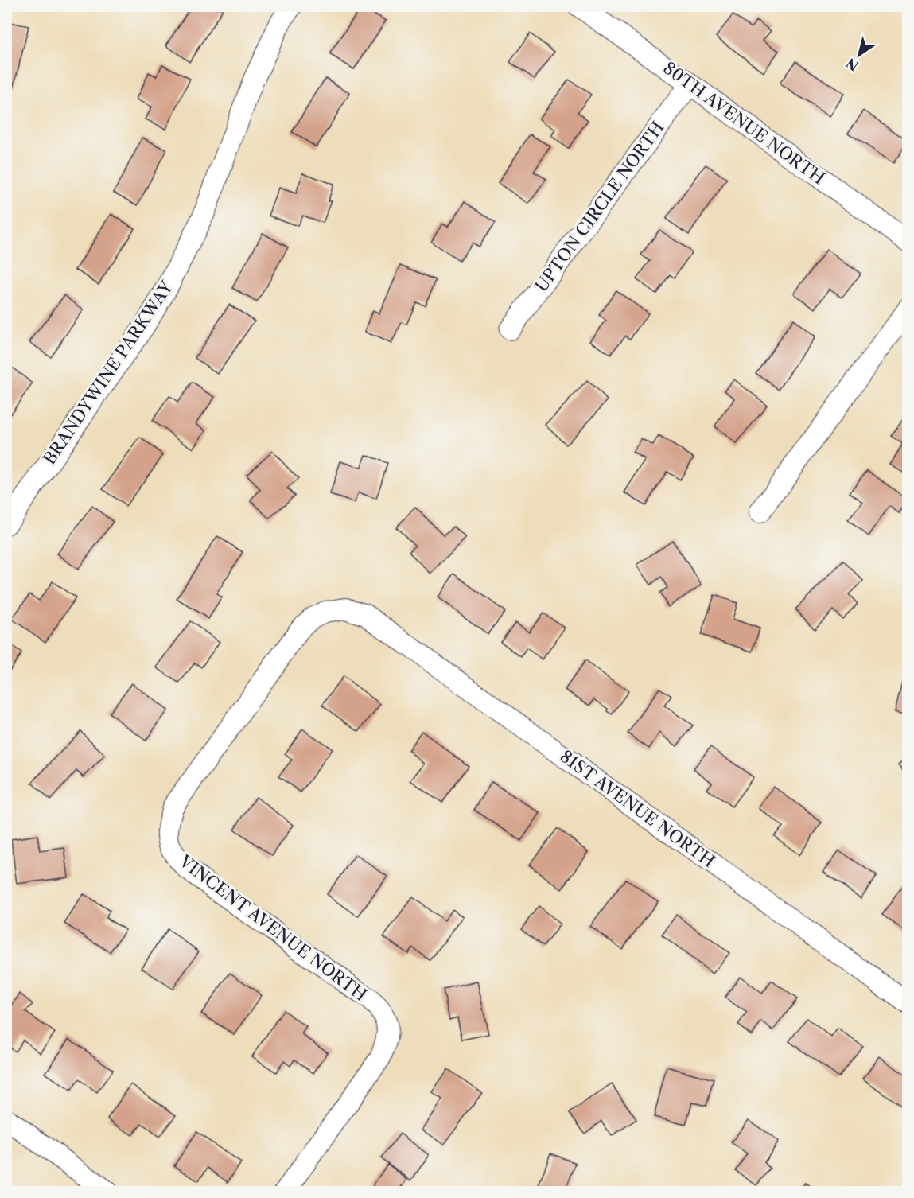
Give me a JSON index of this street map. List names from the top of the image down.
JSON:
{
  "streets": {
    "street": [
      "80TH AVENUE NORTH",
      "UPTON CIRCLE NORTH",
      "BRANDYWINE PARKWAY",
      "81ST AVENUE NORTH",
      "VINCENT AVENUE NORTH"
    ]
  },
  "crossings": [
    ["80TH AVENUE NORTH", "UPTON CIRCLE NORTH"],
    ["81ST AVENUE NORTH", "VINCENT AVENUE NORTH"]
  ],
  "north": "bottom left"
}
